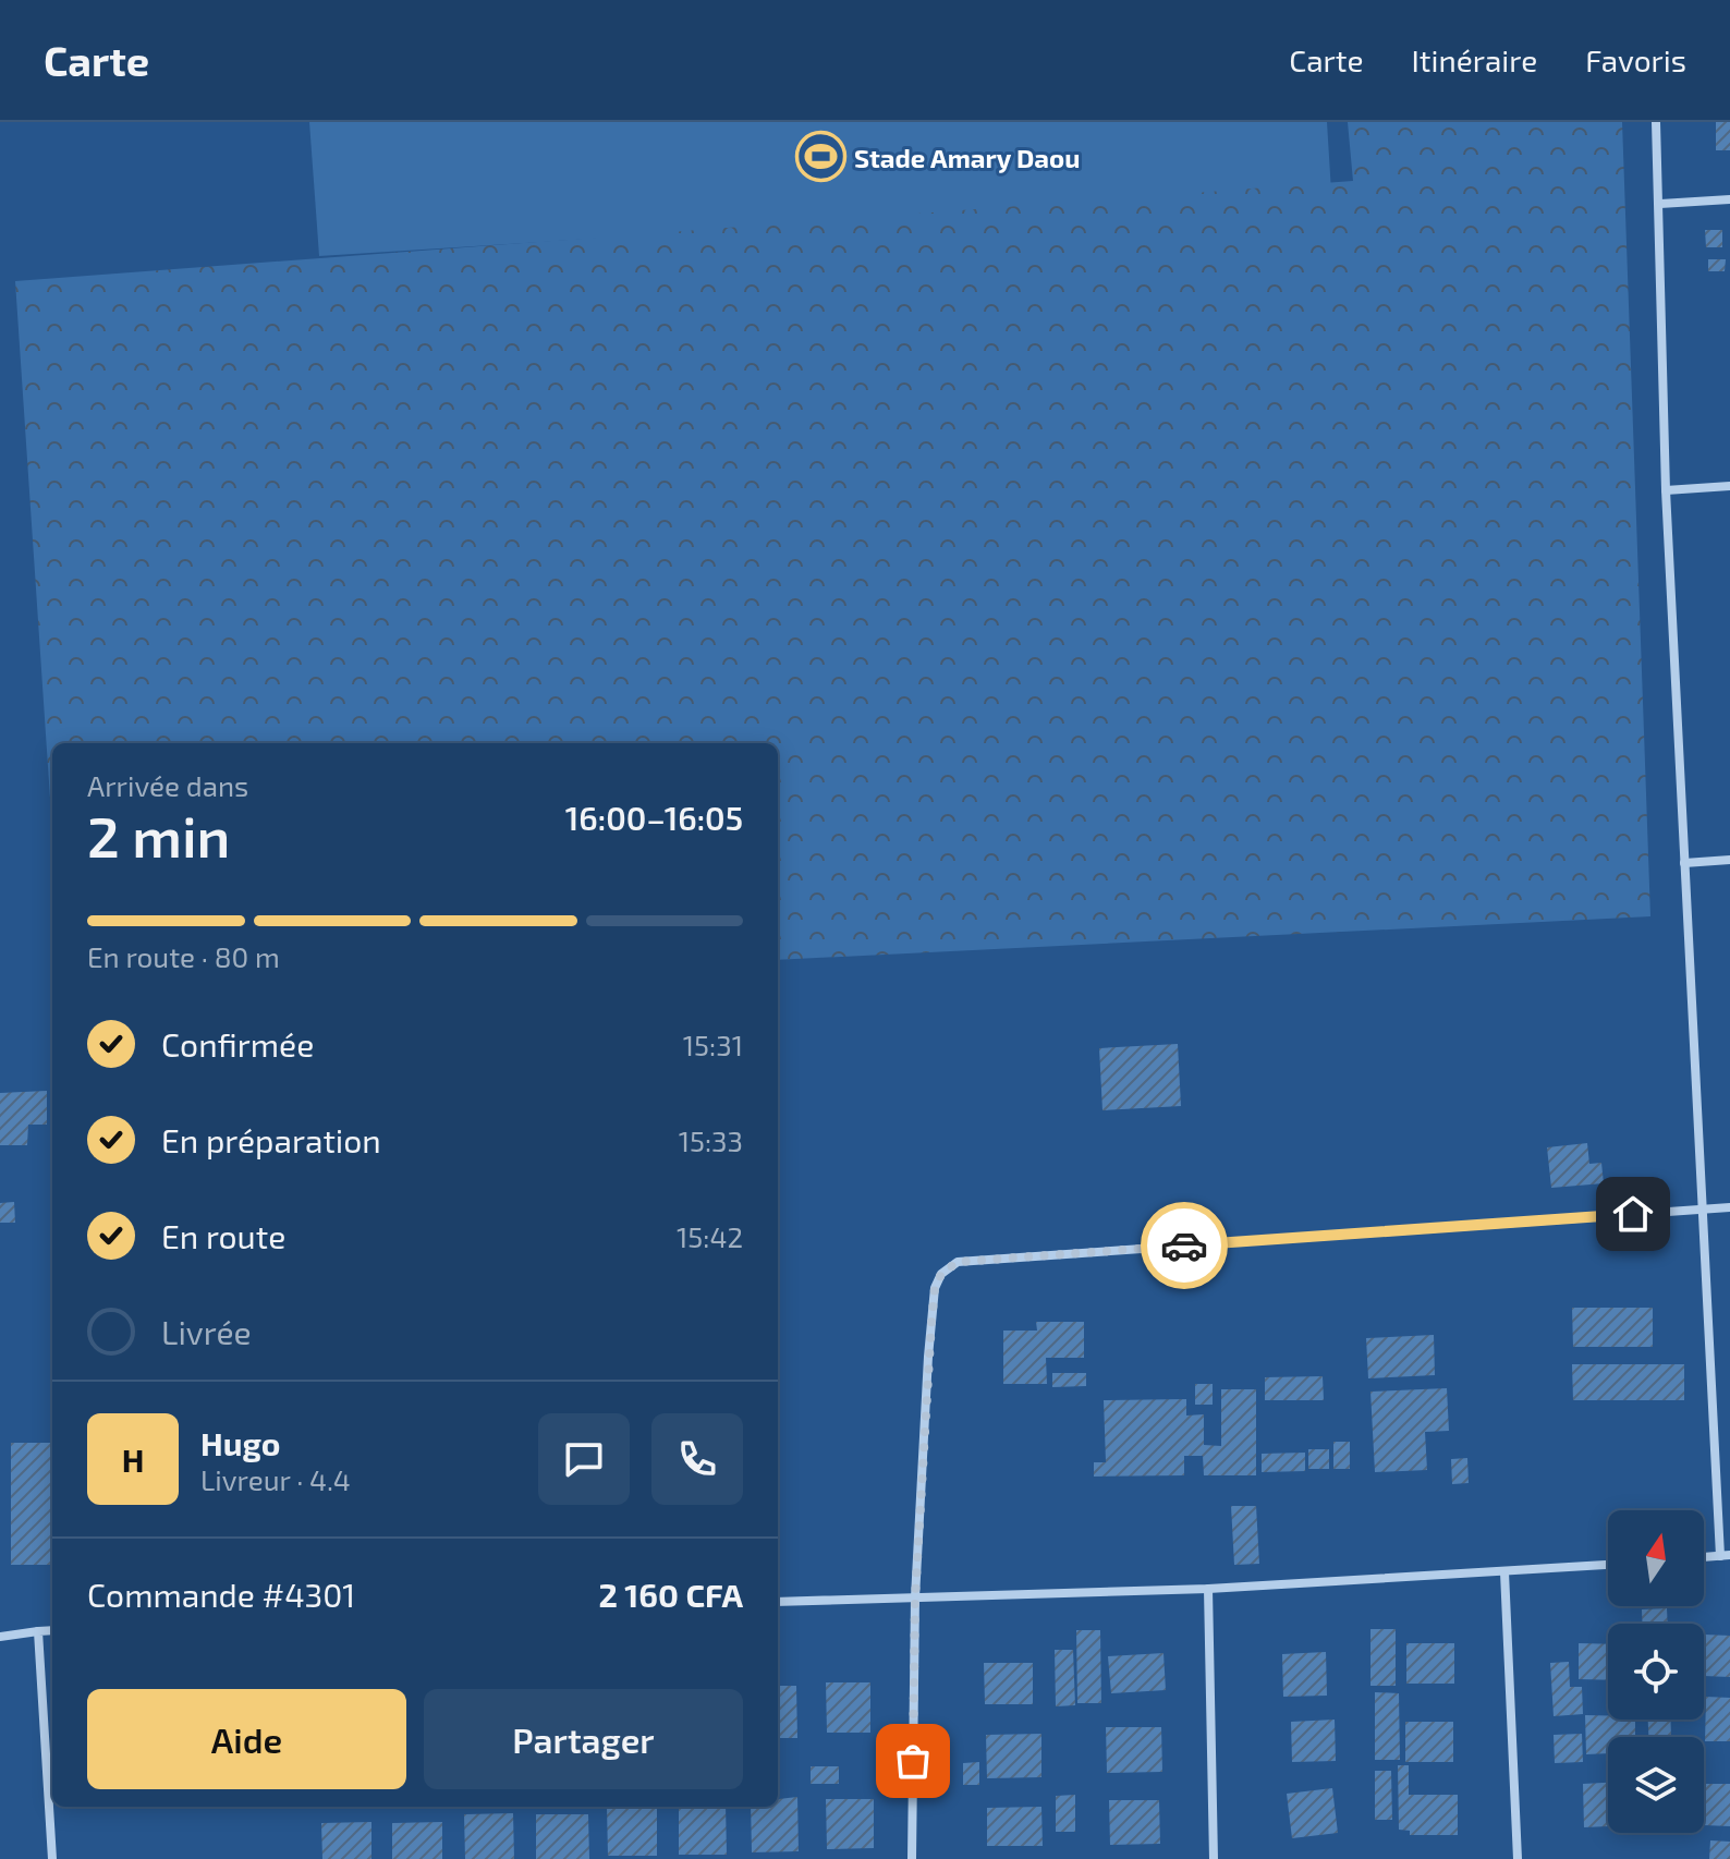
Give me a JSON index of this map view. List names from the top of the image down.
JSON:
{
  "places": {
    "sports": ["Stade Amary Daou"]
  },
  "north": "top",
  "page": {
    "header": "Carte",
    "nav": ["Carte", "Itinéraire", "Favoris"],
    "heading": ["2 min", "Arrivée dans", "16:00–16:05"],
    "panel": [
      "Hugo",
      "Livreur · 4.4",
      "Commande #4301",
      "2 160 CFA"
    ],
    "bar": "En route · 80 m",
    "list": [
      ["Confirmée", "15:31"],
      ["En préparation", "15:33"],
      ["En route", "15:42"],
      "Livrée"
    ],
    "round": "H",
    "buttons": ["Aide", "Partager"]
  }
}
